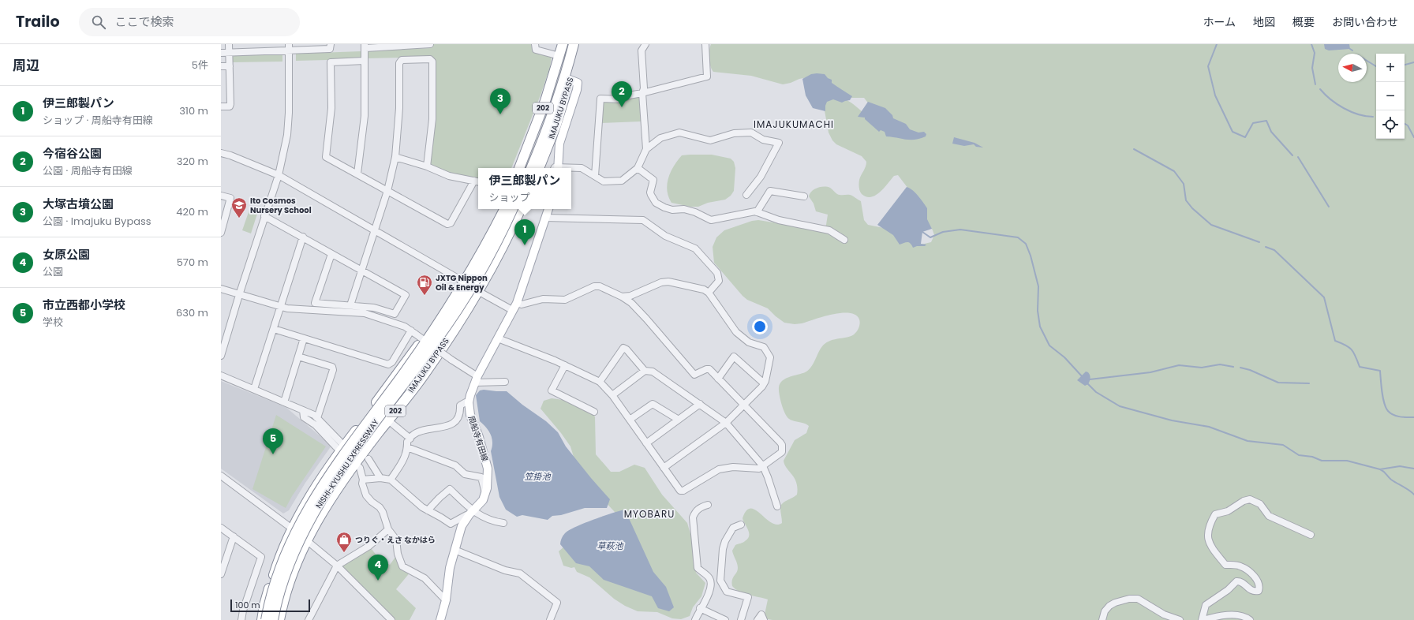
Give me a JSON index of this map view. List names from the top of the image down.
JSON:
{
  "streets": {
    "highway": ["202", "IMAJUKU BYPASS", "NISHI-KYUSHU EXPRESSWAY"],
    "main road": ["周船寺有田線"]
  },
  "districts": ["IMAJUKUMACHI", "MYOBARU"],
  "water": ["笠掛池", "草萩池"],
  "places": {
    "school or university": ["Ito Cosmos Nursery School"],
    "fuel station": ["JXTG Nippon Oil & Energy"],
    "shop": ["つりぐ・えさ なかはら"]
  },
  "scale_bar": "100 m",
  "north": "left",
  "page": {
    "header": "Trailo",
    "search": "ここで検索",
    "nav": [
      "ホーム",
      "地図",
      "概要",
      "お問い合わせ"
    ],
    "heading": ["周辺", "5件"],
    "map_buttons": ["+", "−"],
    "pins": [
      "2",
      "3",
      "1",
      "5",
      "4"
    ],
    "list": [
      {
        "mark": "1",
        "name": "伊三郎製パン",
        "note": "ショップ · 周船寺有田線",
        "value": "310 m"
      },
      {
        "mark": "2",
        "name": "今宿谷公園",
        "note": "公園 · 周船寺有田線",
        "value": "320 m"
      },
      {
        "mark": "3",
        "name": "大塚古墳公園",
        "note": "公園 · Imajuku Bypass",
        "value": "420 m"
      },
      {
        "mark": "4",
        "name": "女原公園",
        "note": "公園",
        "value": "570 m"
      },
      {
        "mark": "5",
        "name": "市立西都小学校",
        "note": "学校",
        "value": "630 m"
      }
    ],
    "popup": ["伊三郎製パン", "ショップ"],
    "scale": "100 m"
  }
}
